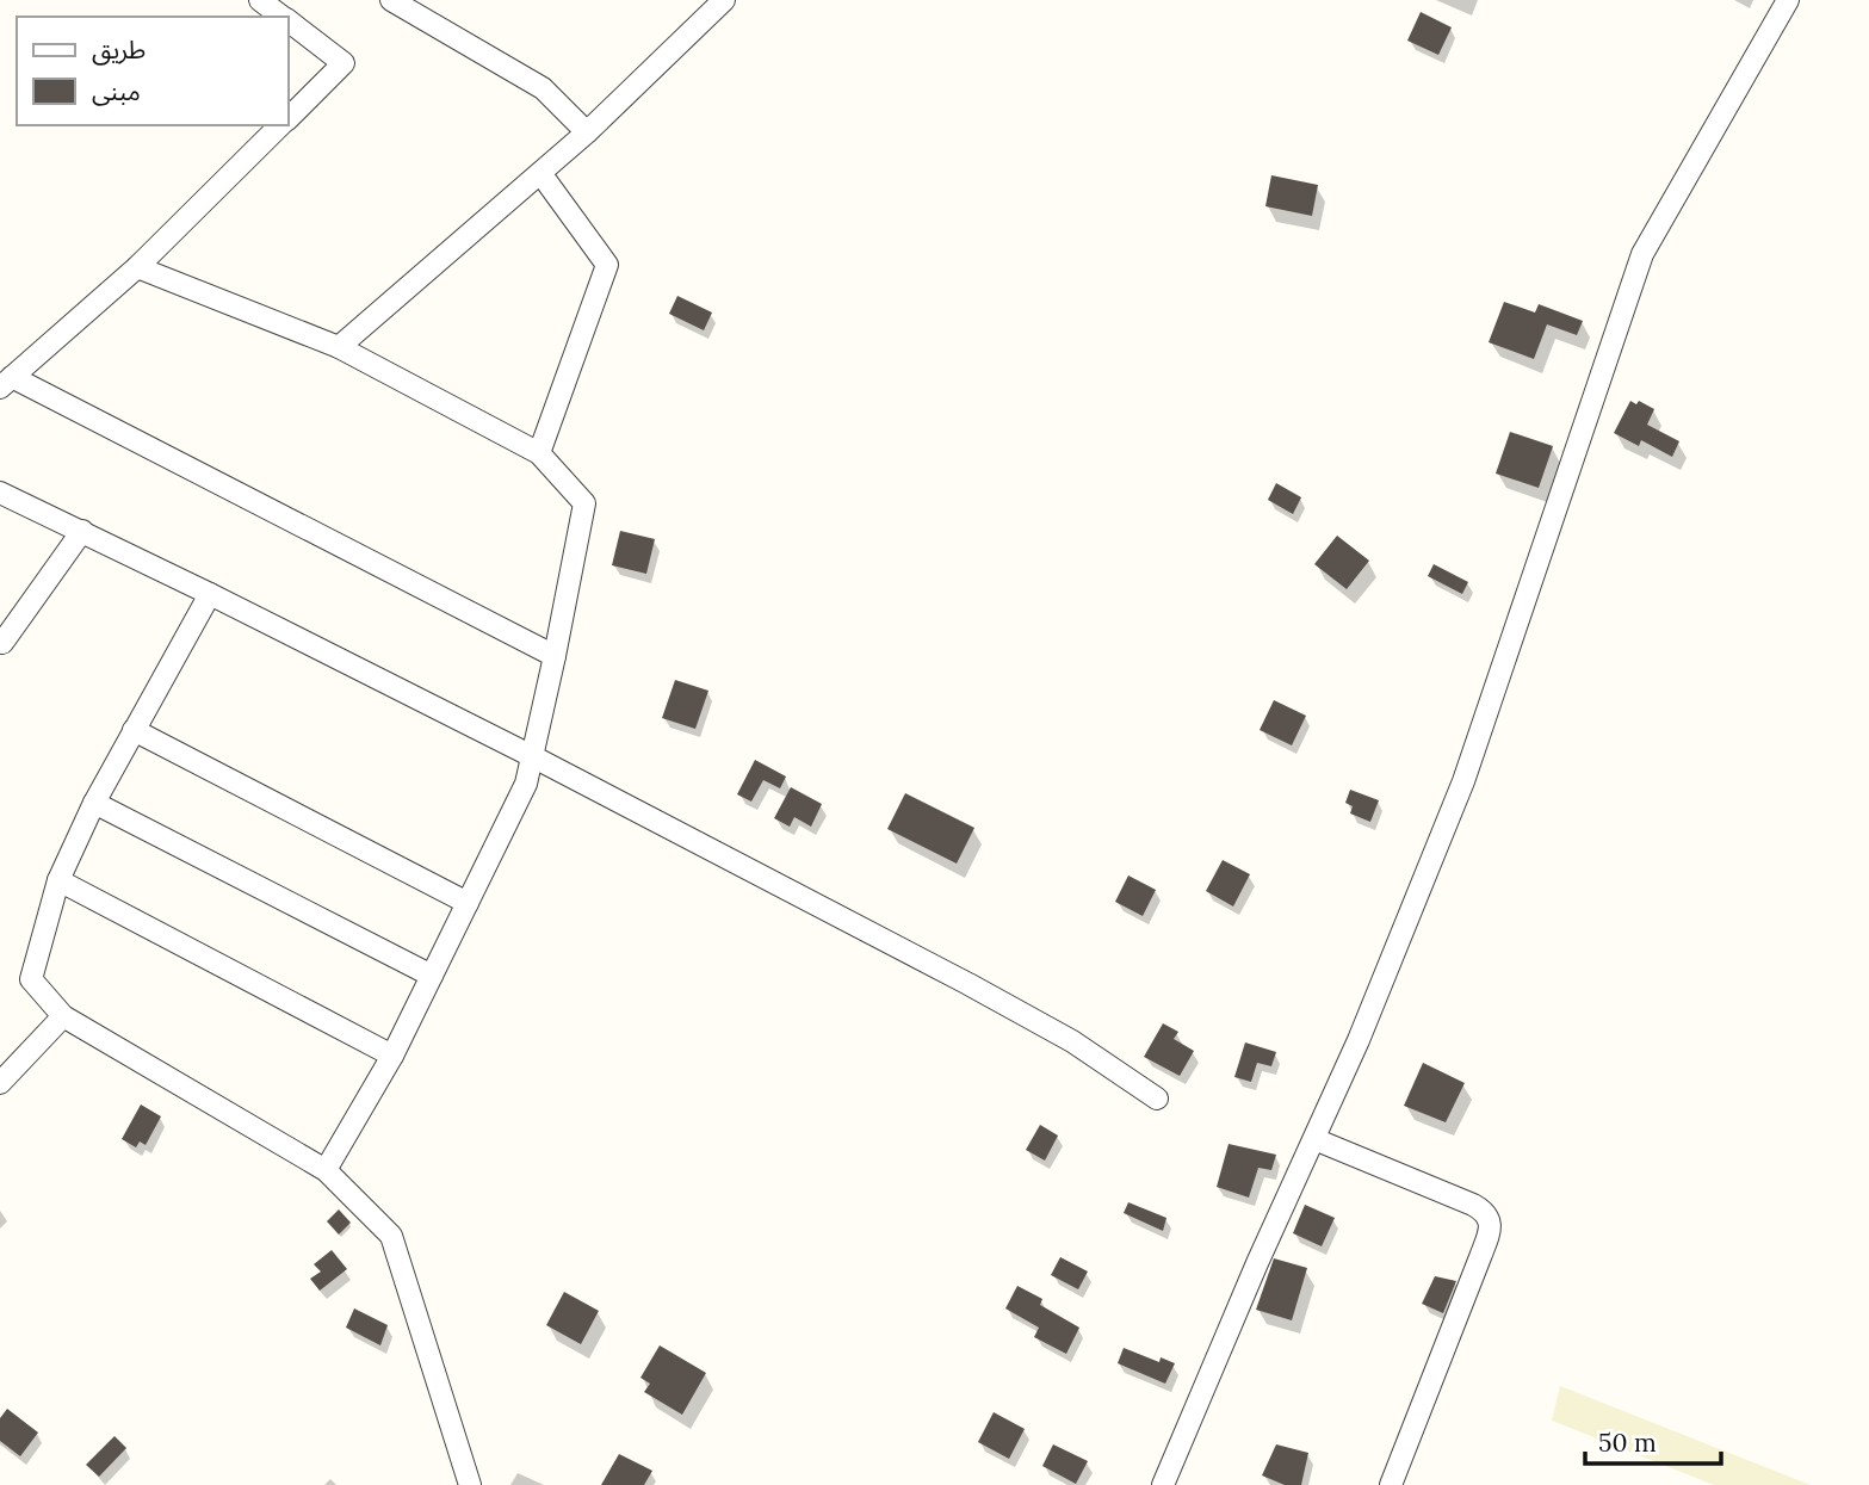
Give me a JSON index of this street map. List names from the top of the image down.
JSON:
{
  "legend": ["طريق", "مبنى"],
  "scale_bar": "50 m"
}
